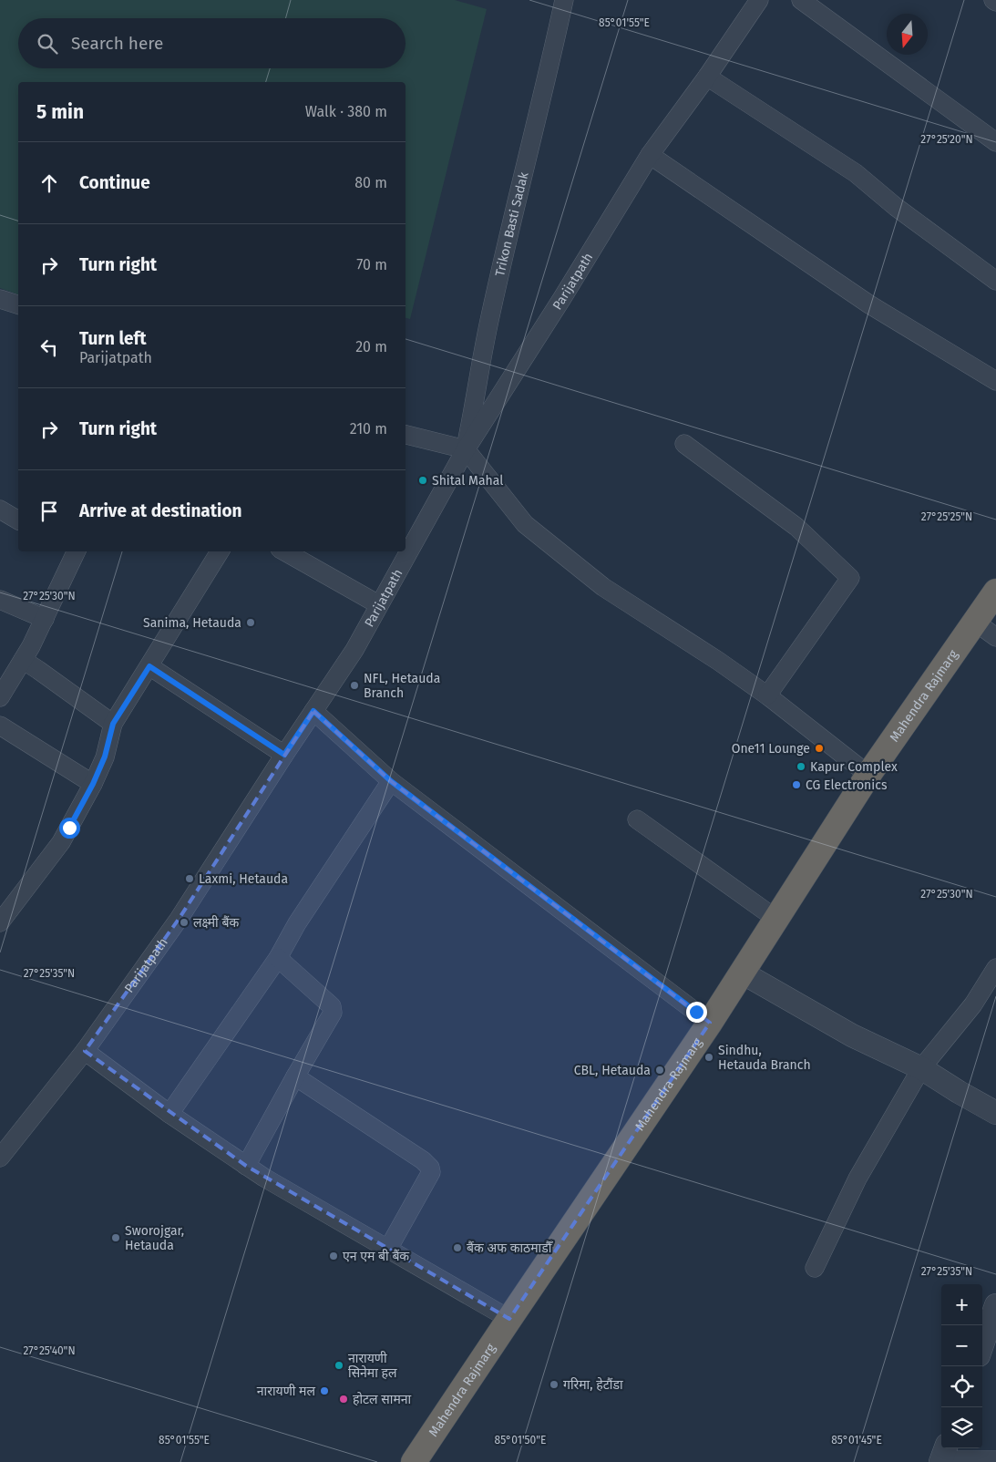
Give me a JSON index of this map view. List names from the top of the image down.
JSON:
{
  "streets": {
    "highway": ["Mahendra Rajmarg"],
    "street": ["Trikon Basti Sadak", "Parijatpath"]
  },
  "crossings": [
    ["Trikon Basti Sadak", "Parijatpath"]
  ],
  "places": [
    "Shital Mahal",
    "Sanima, Hetauda",
    "NFL, Hetauda Branch",
    "One11 Lounge",
    "Kapur Complex",
    "CG Electronics",
    "Laxmi, Hetauda",
    "लक्ष्मी बैंक",
    "Sindhu, Hetauda Branch",
    "CBL, Hetauda",
    "Sworojgar, Hetauda",
    "बैंक अफ काठमाडौँ",
    "एन एम बी बैंक",
    "नारायणी सिनेमा हल",
    "गरिमा, हेटौंडा",
    "नारायणी मल",
    "होटल सामना"
  ],
  "north": "bottom",
  "page": {
    "search": "Search here",
    "heading": ["5 min", "Walk · 380 m"],
    "list": [
      ["Continue", "80 m"],
      ["Turn right", "70 m"],
      ["Turn left", "Parijatpath", "20 m"],
      ["Turn right", "210 m"],
      "Arrive at destination"
    ],
    "map_buttons": ["+", "−"]
  },
  "coordinates": [
    "85°01'55\"E",
    "27°25'20\"N",
    "27°25'25\"N",
    "27°25'30\"N",
    "27°25'35\"N",
    "27°25'40\"N",
    "85°01'50\"E",
    "85°01'45\"E"
  ]
}
